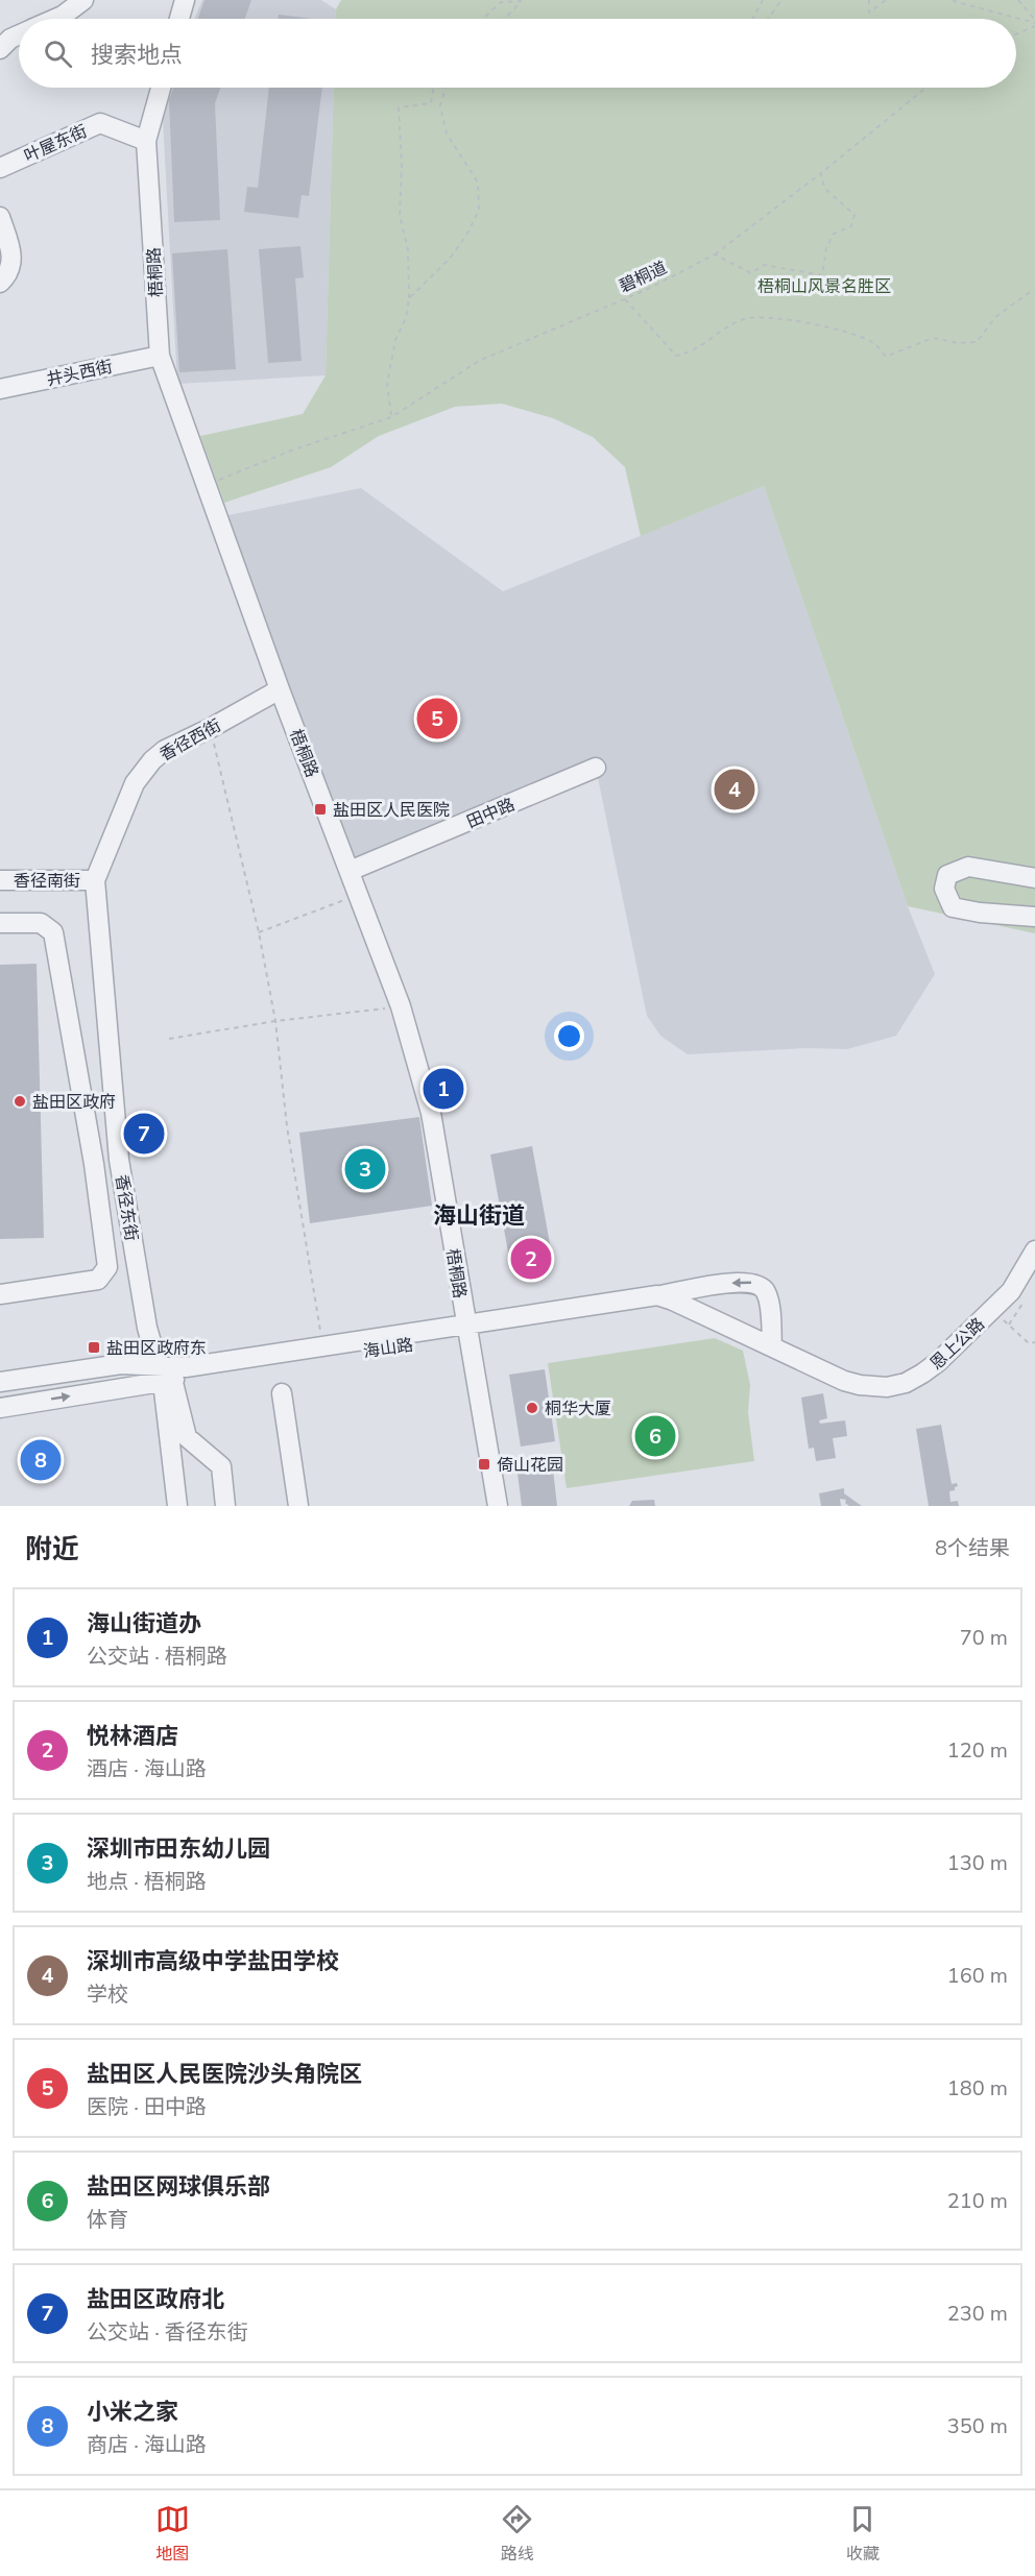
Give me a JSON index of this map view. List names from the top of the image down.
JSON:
{
  "streets": {
    "street": [
      "叶屋东街",
      "梧桐路",
      "井头西街",
      "香径西街",
      "田中路",
      "香径南街",
      "香径东街",
      "恩上公路",
      "海山路"
    ],
    "path": ["碧桐道"]
  },
  "crossings": [
    ["叶屋东街", "梧桐路"],
    ["梧桐路", "井头西街"],
    ["梧桐路", "香径西街"],
    ["梧桐路", "田中路"],
    ["梧桐路", "海山路"],
    ["香径西街", "香径南街"],
    ["香径西街", "香径东街"],
    ["香径南街", "香径东街"],
    ["香径东街", "海山路"],
    ["恩上公路", "海山路"]
  ],
  "districts": ["海山街道"],
  "parks": ["梧桐山风景名胜区"],
  "places": {
    "transit": ["盐田区人民医院", "盐田区政府东", "倚山花园"],
    "other": ["盐田区政府", "桐华大厦"]
  },
  "page": {
    "search": "搜索地点",
    "pins": [
      "5",
      "4",
      "1",
      "7",
      "3",
      "2",
      "6",
      "8"
    ],
    "heading": ["附近", "8个结果"],
    "list": [
      {
        "mark": "1",
        "name": "海山街道办",
        "note": "公交站 · 梧桐路",
        "value": "70 m"
      },
      {
        "mark": "2",
        "name": "悦林酒店",
        "note": "酒店 · 海山路",
        "value": "120 m"
      },
      {
        "mark": "3",
        "name": "深圳市田东幼儿园",
        "note": "地点 · 梧桐路",
        "value": "130 m"
      },
      {
        "mark": "4",
        "name": "深圳市高级中学盐田学校",
        "note": "学校",
        "value": "160 m"
      },
      {
        "mark": "5",
        "name": "盐田区人民医院沙头角院区",
        "note": "医院 · 田中路",
        "value": "180 m"
      },
      {
        "mark": "6",
        "name": "盐田区网球俱乐部",
        "note": "体育",
        "value": "210 m"
      },
      {
        "mark": "7",
        "name": "盐田区政府北",
        "note": "公交站 · 香径东街",
        "value": "230 m"
      },
      {
        "mark": "8",
        "name": "小米之家",
        "note": "商店 · 海山路",
        "value": "350 m"
      }
    ],
    "nav": ["地图", "路线", "收藏"]
  }
}
